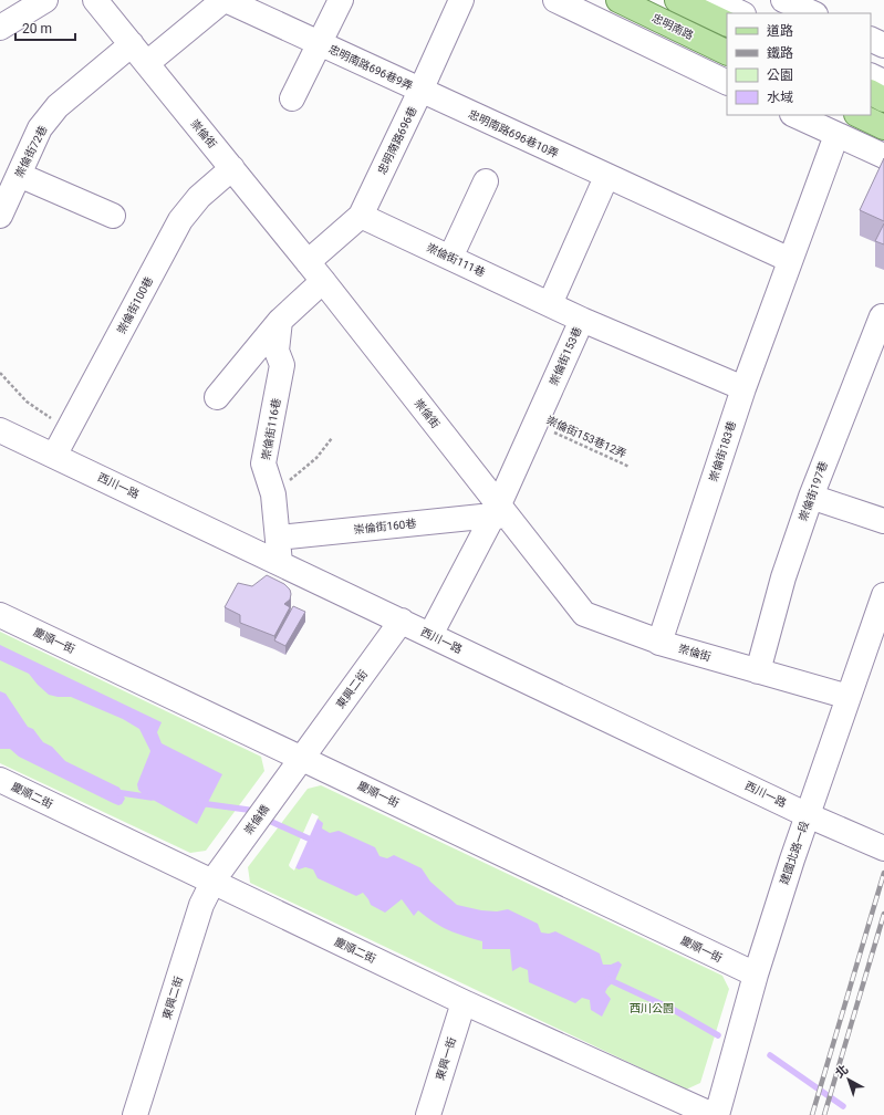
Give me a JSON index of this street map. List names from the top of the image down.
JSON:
{
  "streets": {
    "main road": ["忠明南路"],
    "street": [
      "忠明南路696巷9弄",
      "崇倫街",
      "忠明南路696巷10弄",
      "忠明南路696巷",
      "崇倫街72巷",
      "崇倫街111巷",
      "崇倫街100巷",
      "崇倫街153巷",
      "崇倫街116巷",
      "崇倫街183巷",
      "西川一路",
      "崇倫街197巷",
      "崇倫街160巷",
      "慶順一街",
      "東興二街",
      "慶順二街",
      "崇倫橋",
      "建國北路一段",
      "東興一街"
    ],
    "path": ["崇倫街153巷12弄"]
  },
  "crossings": [
    ["忠明南路696巷9弄", "崇倫街"],
    ["忠明南路696巷9弄", "忠明南路696巷10弄"],
    ["忠明南路696巷9弄", "忠明南路696巷"],
    ["崇倫街", "忠明南路696巷"],
    ["崇倫街", "崇倫街72巷"],
    ["崇倫街", "崇倫街100巷"],
    ["崇倫街", "崇倫街153巷"],
    ["崇倫街", "崇倫街183巷"],
    ["崇倫街", "崇倫街197巷"],
    ["崇倫街", "崇倫街160巷"],
    ["崇倫街", "建國北路一段"],
    ["忠明南路696巷10弄", "忠明南路696巷"],
    ["忠明南路696巷", "崇倫街111巷"],
    ["崇倫街111巷", "崇倫街153巷"],
    ["崇倫街100巷", "西川一路"],
    ["崇倫街153巷", "崇倫街153巷12弄"],
    ["崇倫街153巷", "崇倫街183巷"],
    ["崇倫街153巷", "崇倫街160巷"],
    ["崇倫街116巷", "西川一路"],
    ["崇倫街116巷", "崇倫街160巷"],
    ["西川一路", "東興二街"],
    ["西川一路", "建國北路一段"],
    ["慶順一街", "東興二街"],
    ["慶順一街", "崇倫橋"],
    ["慶順一街", "建國北路一段"],
    ["東興二街", "慶順二街"],
    ["東興二街", "崇倫橋"],
    ["慶順二街", "崇倫橋"],
    ["慶順二街", "東興一街"]
  ],
  "parks": ["西川公園"],
  "legend": [
    "道路",
    "鐵路",
    "公園",
    "水域"
  ],
  "scale_bar": "20 m",
  "north": "top left"
}
